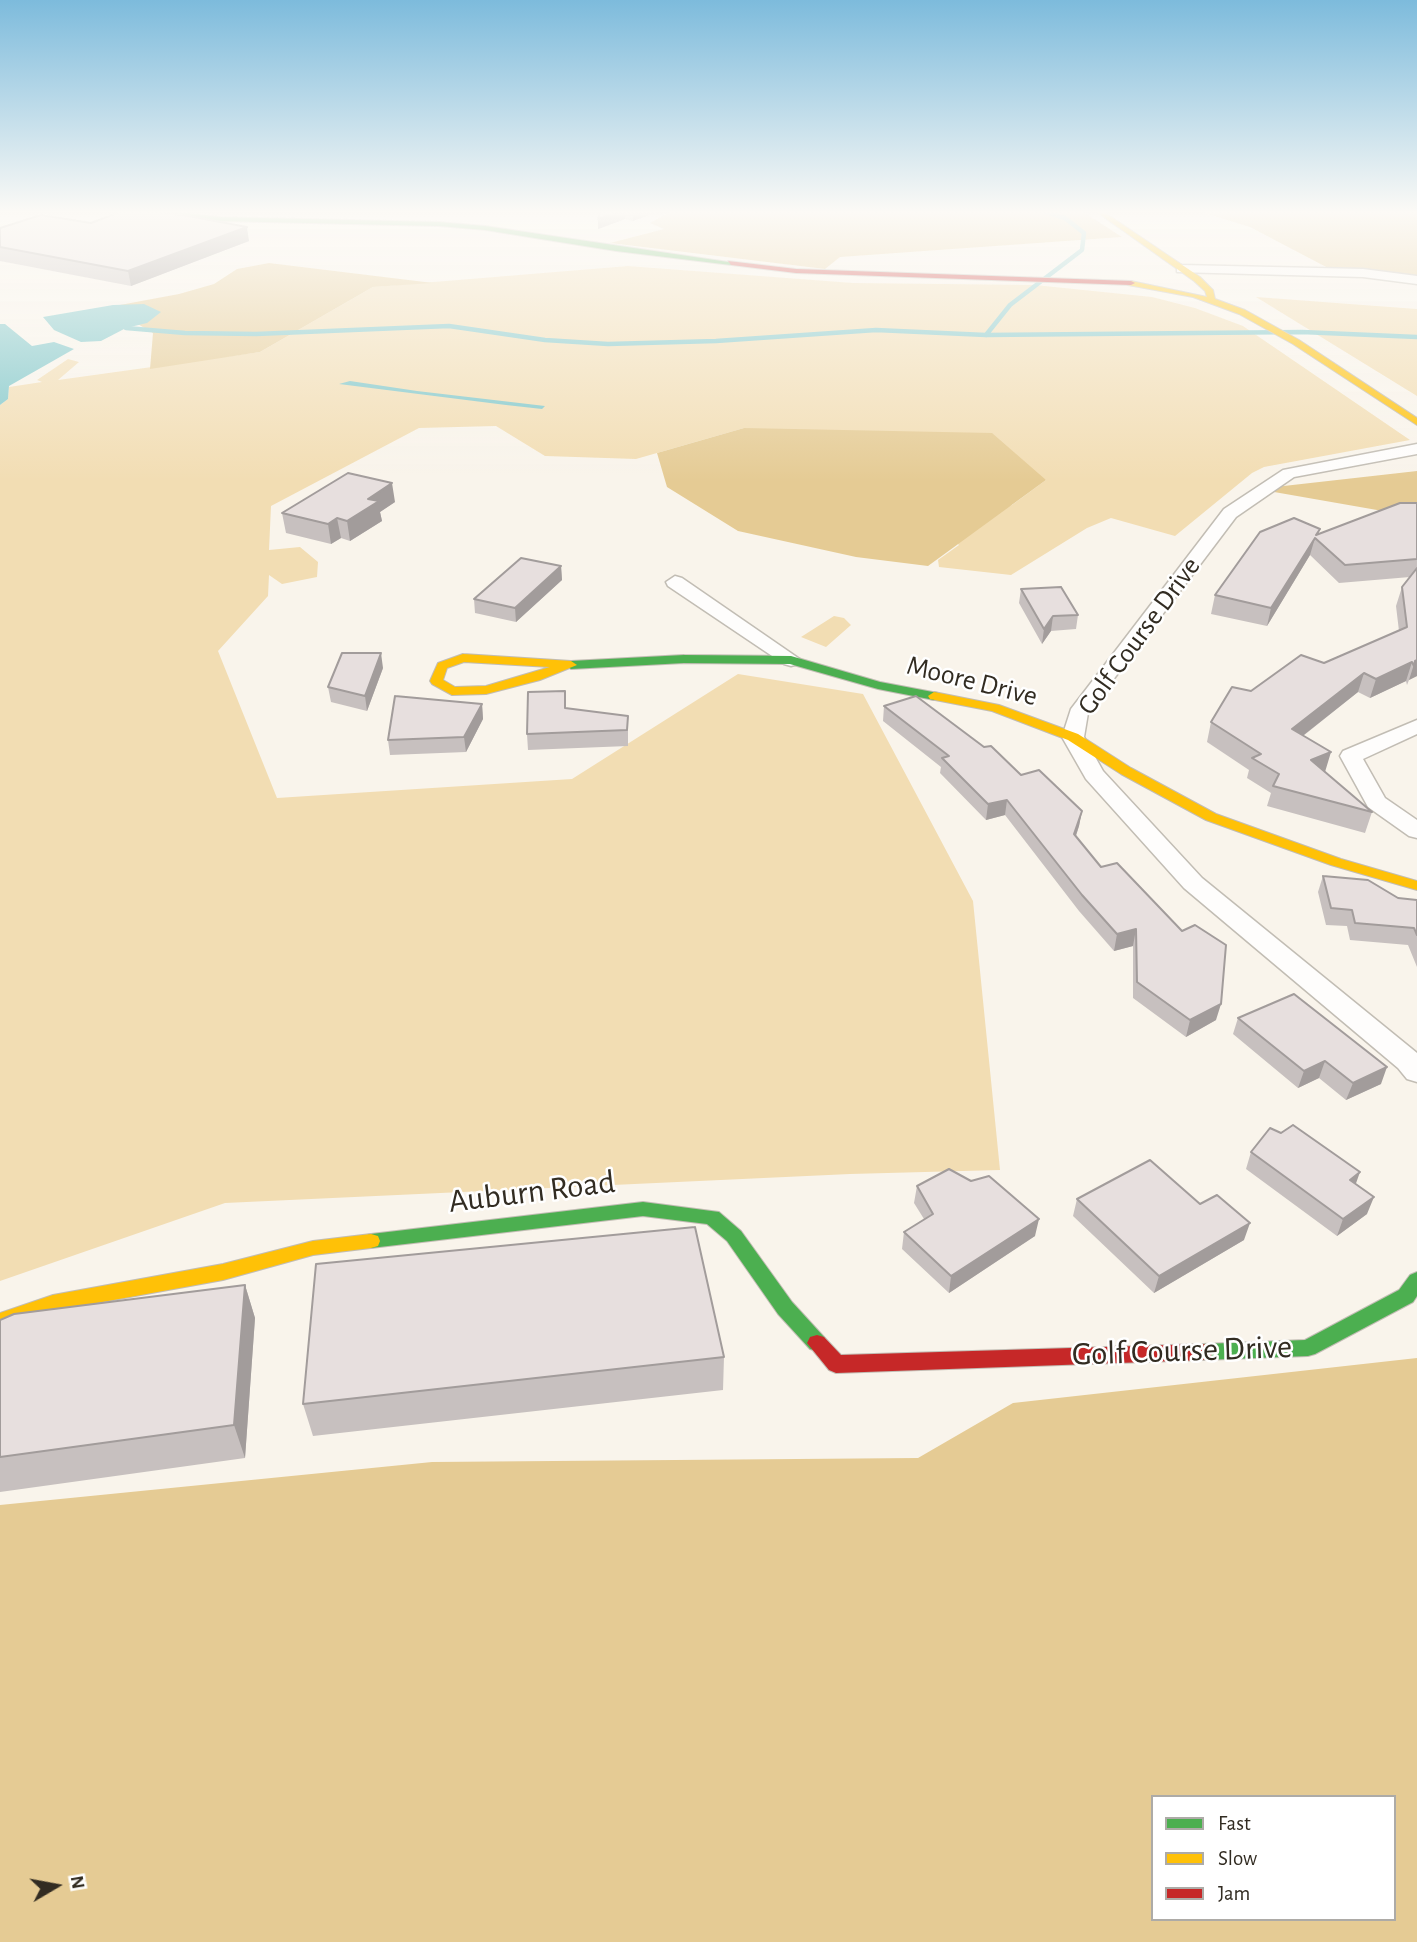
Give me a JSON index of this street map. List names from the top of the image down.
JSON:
{
  "streets": {
    "street": ["Golf Course Drive", "Moore Drive", "Auburn Road"]
  },
  "crossings": [
    ["Golf Course Drive", "Moore Drive"],
    ["Golf Course Drive", "Auburn Road"]
  ],
  "legend": ["Fast", "Slow", "Jam"],
  "north": "right"
}
